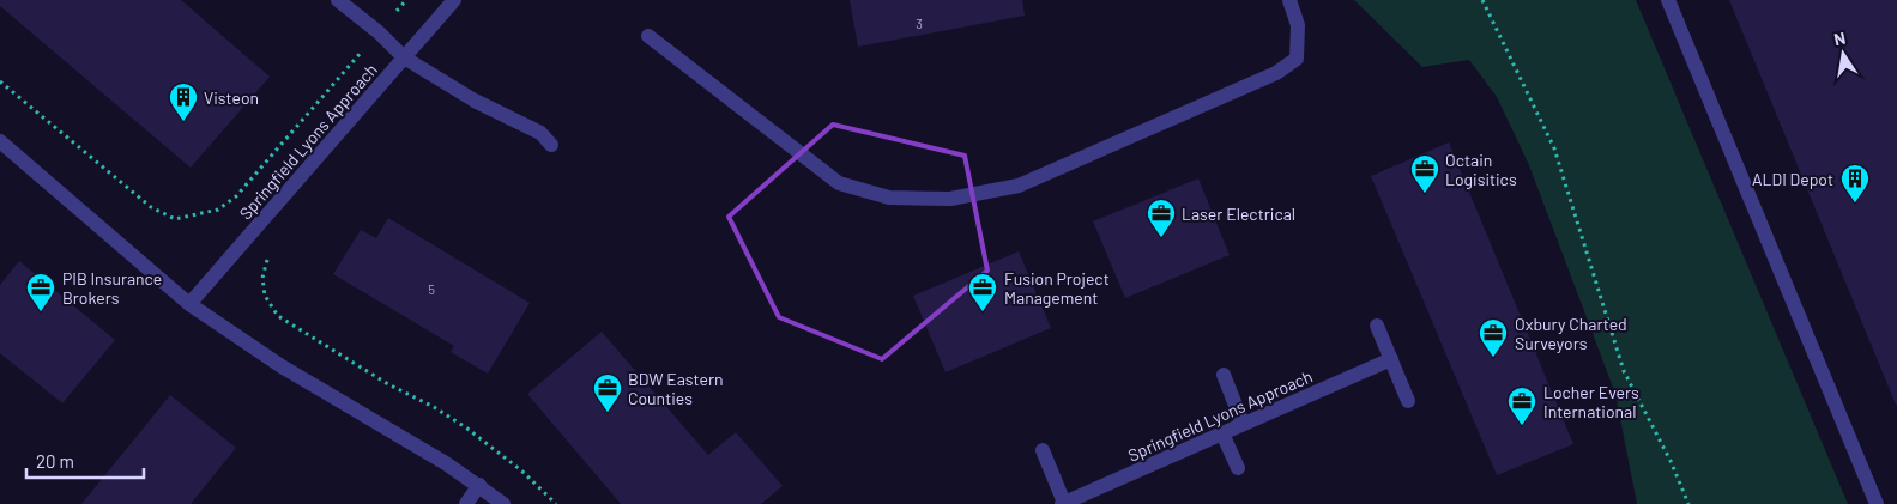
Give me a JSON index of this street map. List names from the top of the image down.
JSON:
{
  "streets": {
    "street": ["Springfield Lyons Approach"]
  },
  "places": {
    "building": ["Visteon", "ALDI Depot"],
    "office": [
      "Octain Logisitics",
      "Laser Electrical",
      "PIB Insurance Brokers",
      "Fusion Project Management",
      "Oxbury Charted Surveyors",
      "BDW Eastern Counties",
      "Locher Evers International"
    ]
  },
  "house_numbers": ["3", "5"],
  "scale_bar": "20 m",
  "north": "top"
}
